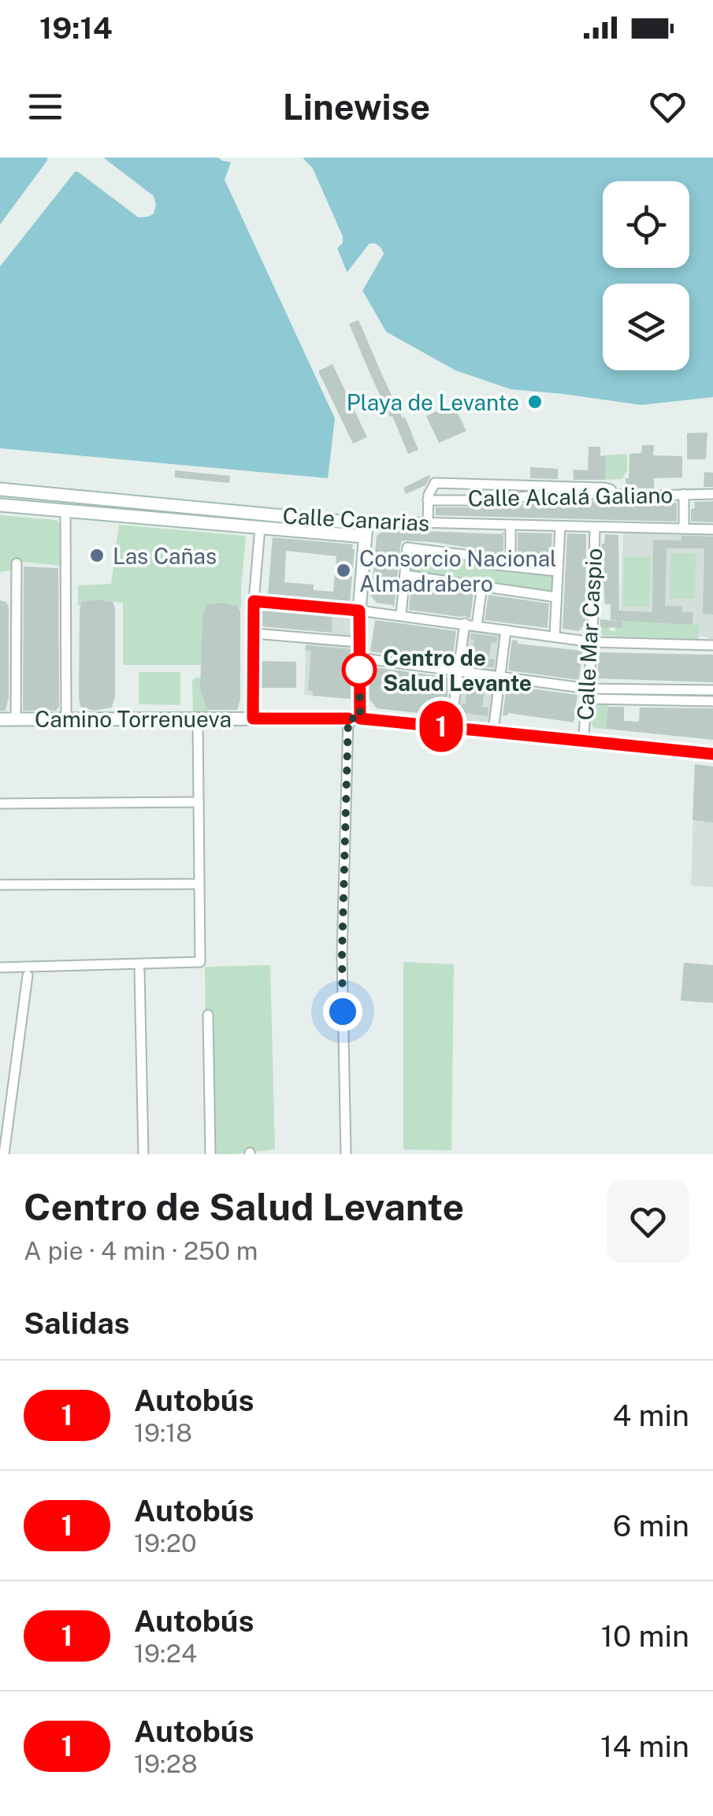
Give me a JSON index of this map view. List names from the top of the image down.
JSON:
{
  "streets": {
    "main road": ["Calle Canarias", "Camino Torrenueva"],
    "street": ["Calle Alcalá Galiano", "Calle Mar Caspio"]
  },
  "crossings": [
    ["Calle Canarias", "Calle Mar Caspio"],
    ["Calle Mar Caspio", "Camino Torrenueva"]
  ],
  "places": [
    "Playa de Levante",
    "Las Cañas",
    "Consorcio Nacional Almadrabero",
    "Centro de Salud Levante"
  ],
  "lines": ["bus line 1"],
  "page": {
    "status": "19:14",
    "header": "Linewise",
    "on_map": "1",
    "heading": [
      ["Centro de Salud Levante", "A pie · 4 min · 250 m"],
      "Salidas"
    ],
    "list": [
      {
        "mark": "1",
        "name": "Autobús",
        "note": "19:18",
        "value": "4 min"
      },
      {
        "mark": "1",
        "name": "Autobús",
        "note": "19:20",
        "value": "6 min"
      },
      {
        "mark": "1",
        "name": "Autobús",
        "note": "19:24",
        "value": "10 min"
      },
      {
        "mark": "1",
        "name": "Autobús",
        "note": "19:28",
        "value": "14 min"
      }
    ]
  }
}
